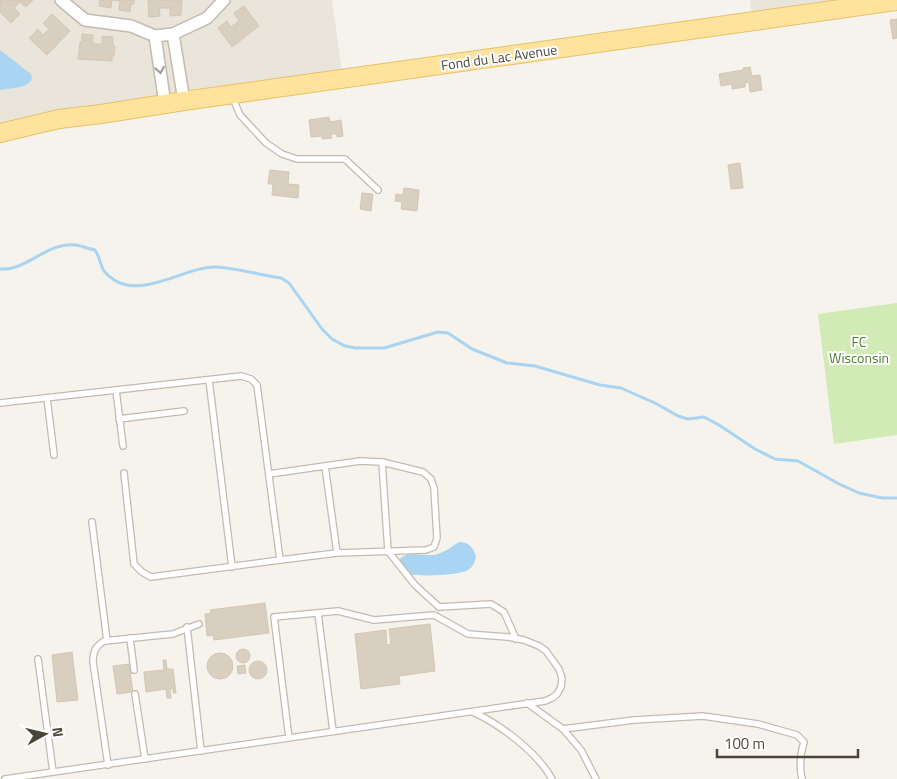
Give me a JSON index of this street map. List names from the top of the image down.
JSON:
{
  "streets": {
    "main road": ["Fond du Lac Avenue"]
  },
  "parks": ["FC Wisconsin"],
  "scale_bar": "100 m",
  "north": "right"
}
